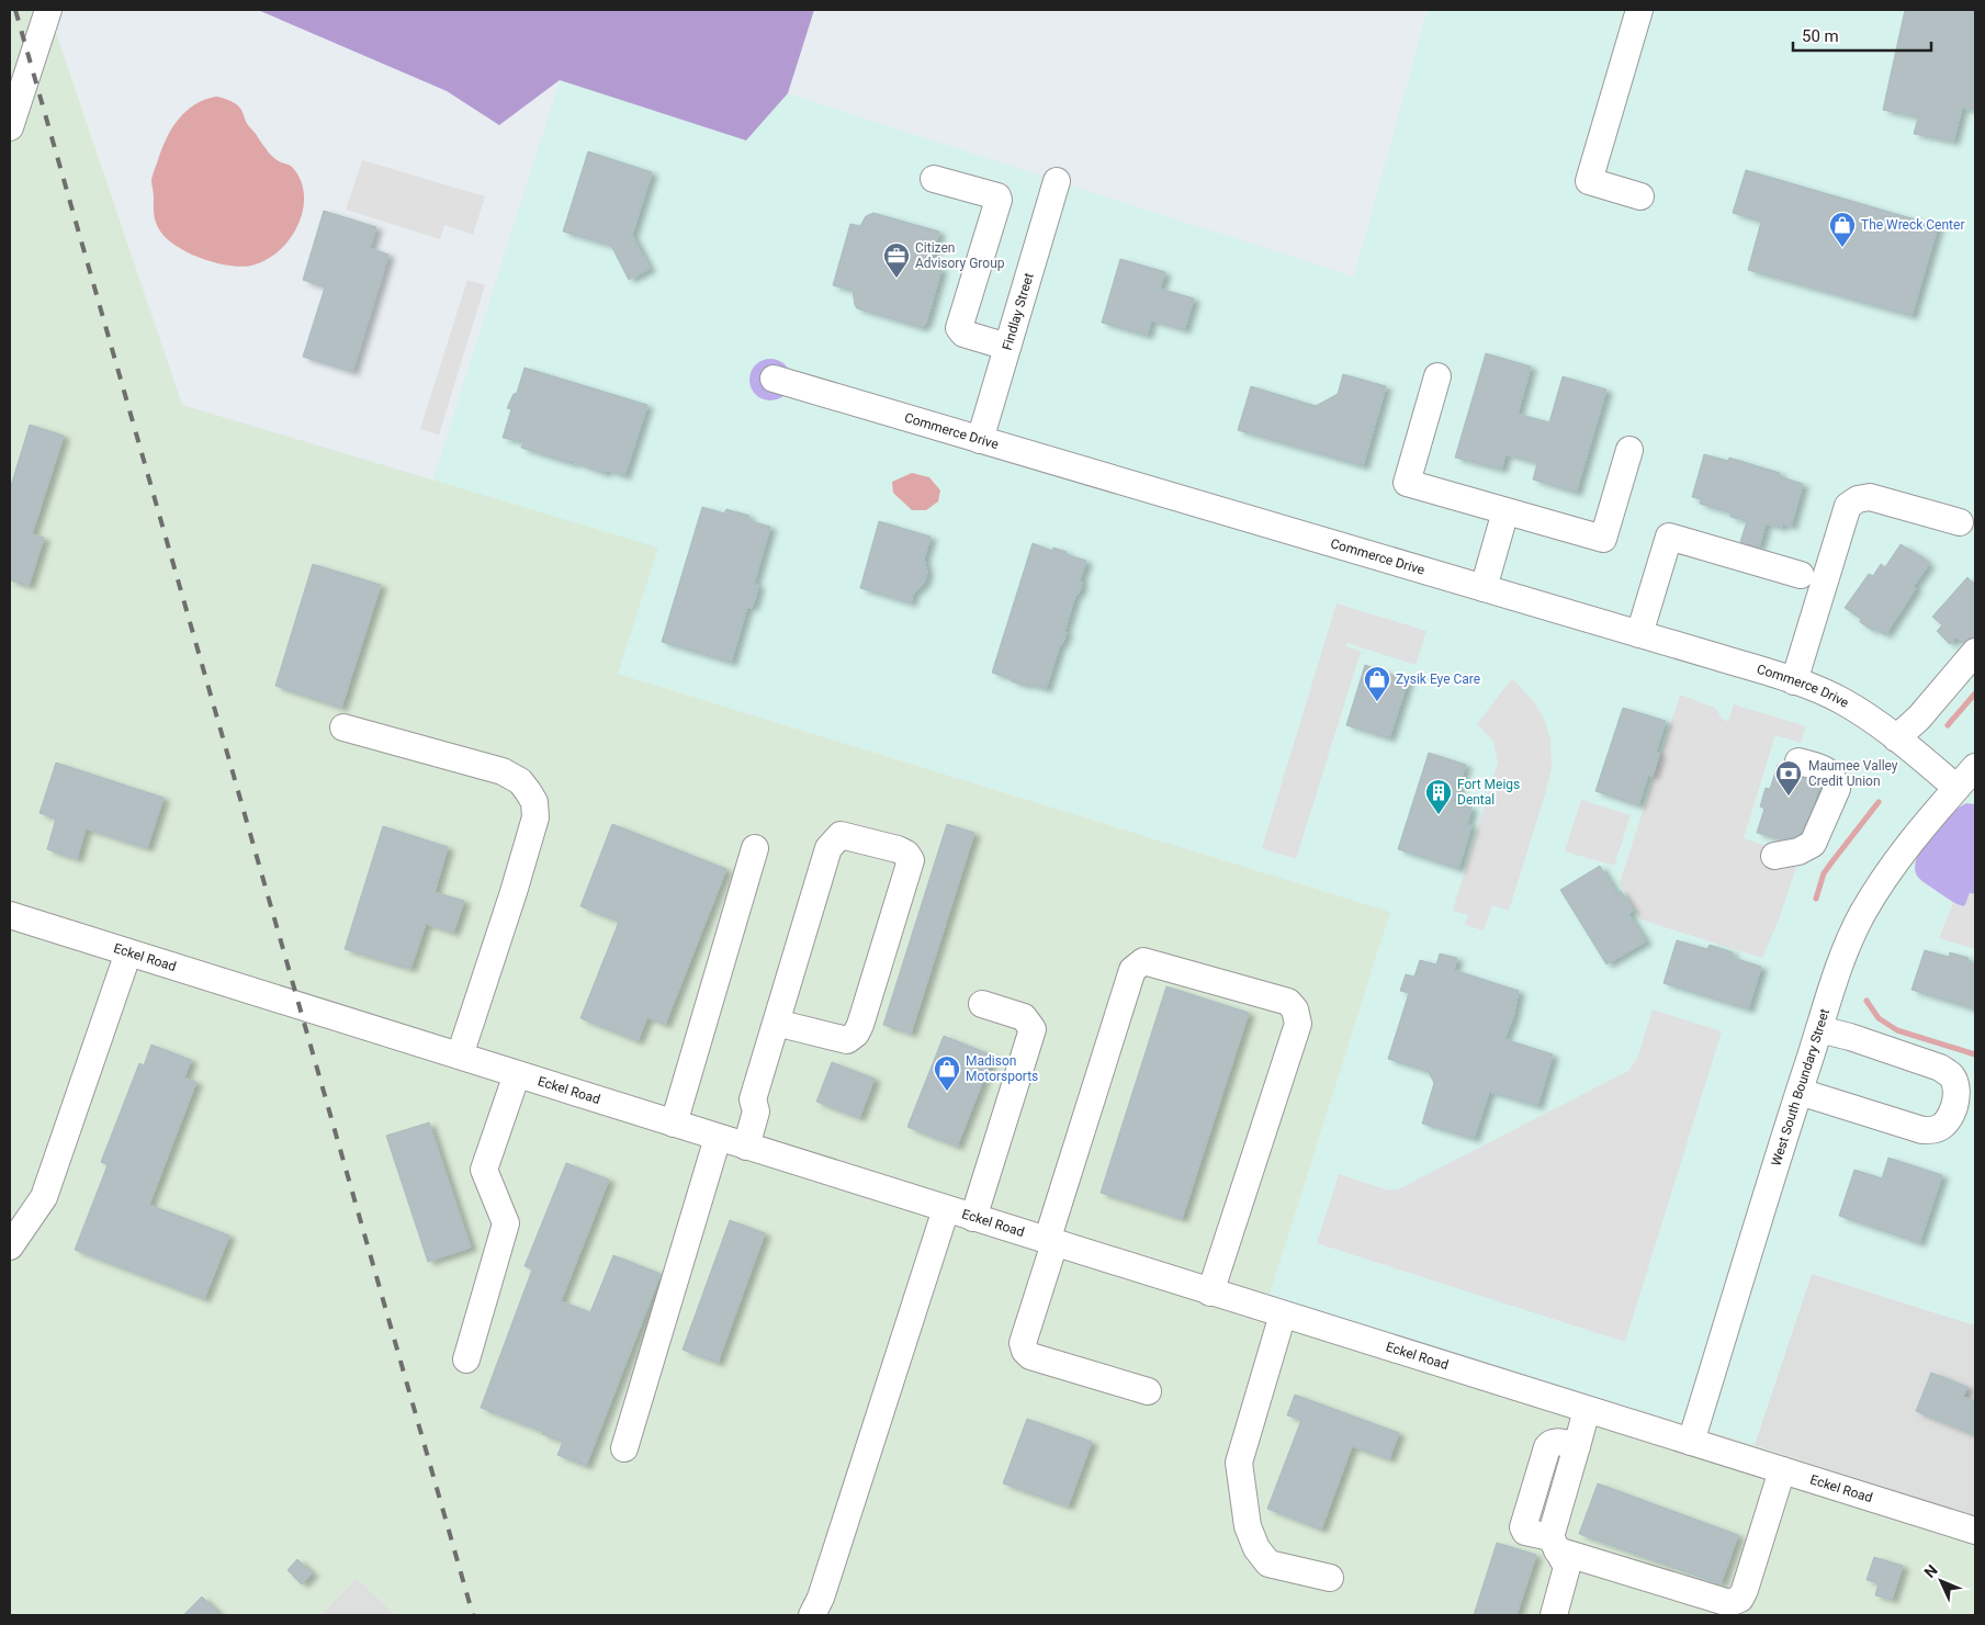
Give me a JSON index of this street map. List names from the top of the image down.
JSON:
{
  "streets": {
    "street": [
      "Findlay Street",
      "Commerce Drive",
      "Eckel Road",
      "West South Boundary Street"
    ]
  },
  "crossings": [
    ["Findlay Street", "Commerce Drive"],
    ["Commerce Drive", "West South Boundary Street"],
    ["Eckel Road", "West South Boundary Street"]
  ],
  "places": {
    "shop": ["The Wreck Center", "Zysik Eye Care", "Madison Motorsports"],
    "office": ["Citizen Advisory Group"],
    "bank": ["Maumee Valley Credit Union"],
    "building": ["Fort Meigs Dental"]
  },
  "scale_bar": "50 m",
  "north": "top left"
}
